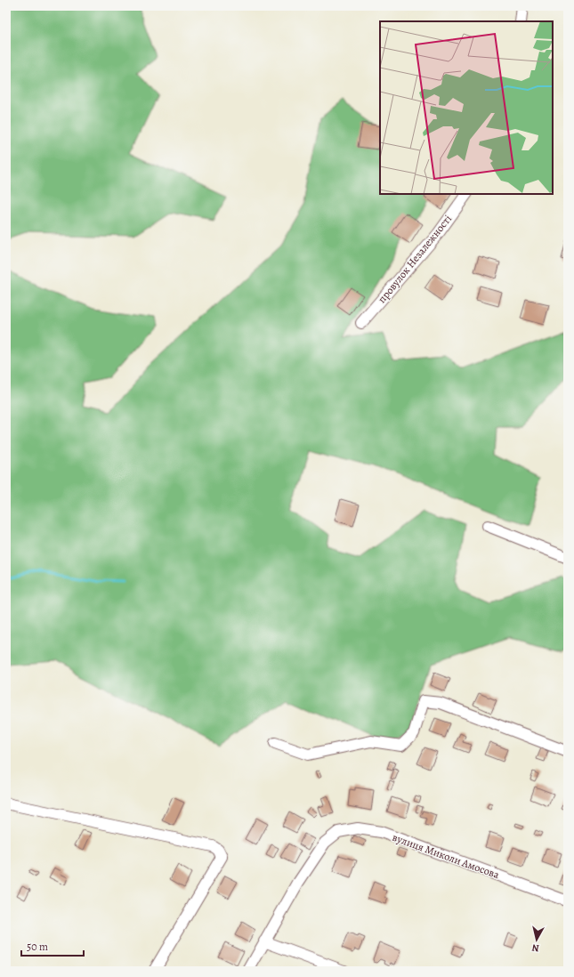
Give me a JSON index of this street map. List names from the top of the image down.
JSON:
{
  "streets": {
    "street": ["провулок Незалежності", "вулиця Миколи Амосова"]
  },
  "scale_bar": "50 m",
  "north": "bottom"
}
